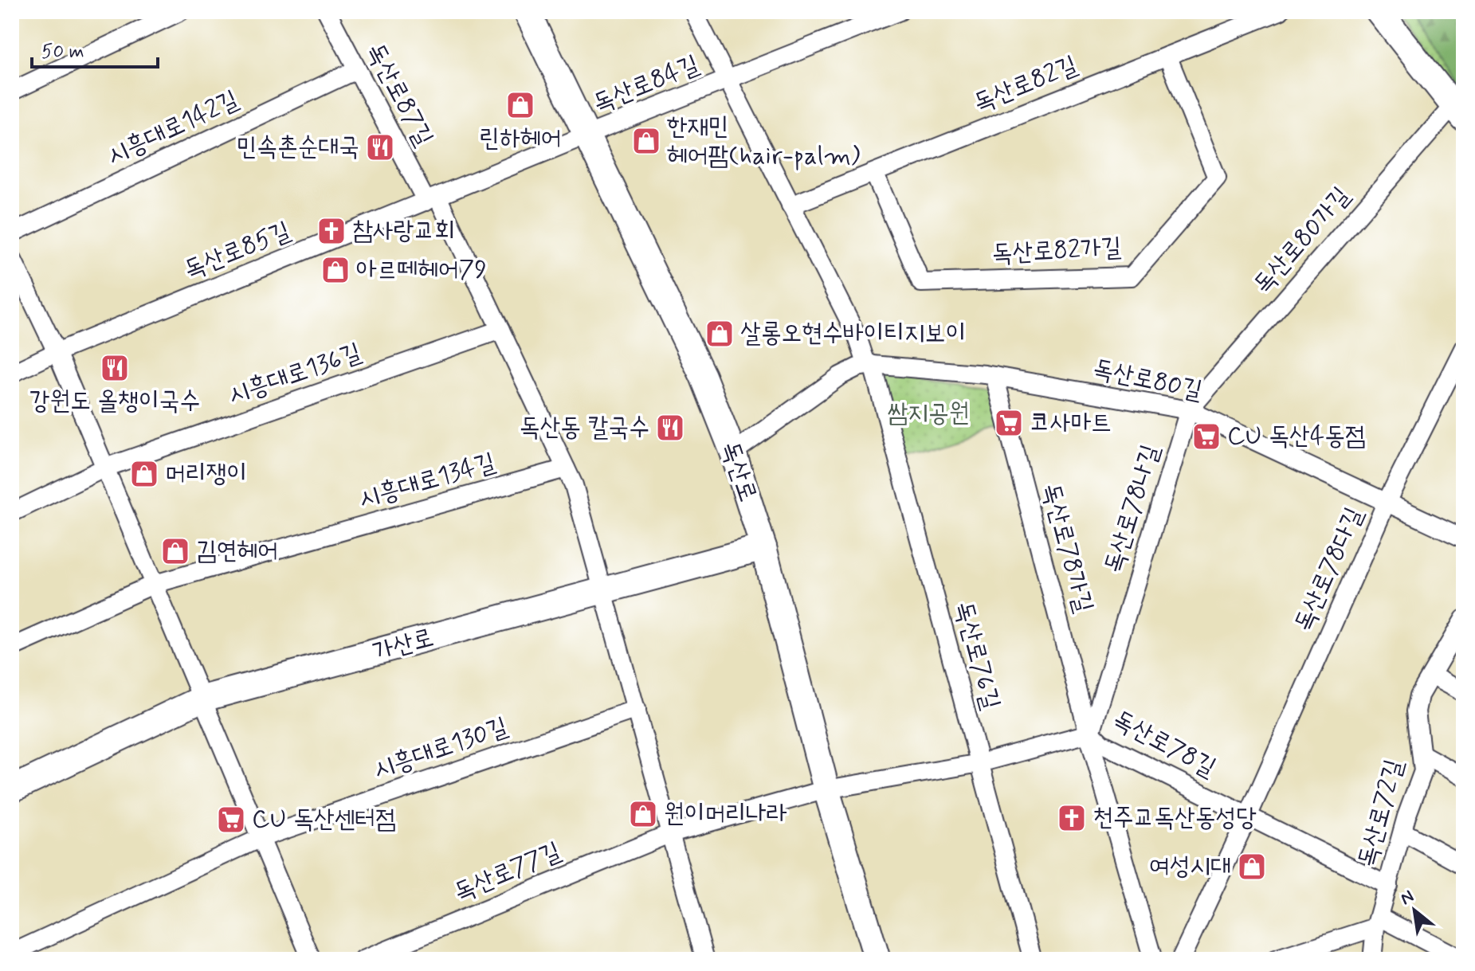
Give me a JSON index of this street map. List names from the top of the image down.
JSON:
{
  "streets": {
    "main road": ["독산로", "가산로"],
    "street": [
      "독산로84길",
      "독산로82길",
      "독산로87길",
      "시흥대로142길",
      "독산로80가길",
      "독산로85길",
      "독산로82가길",
      "시흥대로136길",
      "독산로80길",
      "시흥대로134길",
      "독산로78나길",
      "독산로78가길",
      "독산로78다길",
      "독산로76길",
      "독산로78길",
      "시흥대로130길",
      "독산로72길",
      "독산로77길"
    ]
  },
  "crossings": [
    ["독산로84길", "독산로82길"],
    ["독산로84길", "독산로85길"],
    ["독산로84길", "독산로"],
    ["독산로82길", "독산로82가길"],
    ["독산로87길", "시흥대로142길"],
    ["독산로87길", "독산로85길"],
    ["독산로80가길", "독산로80길"],
    ["독산로80가길", "독산로78나길"],
    ["독산로85길", "독산로"],
    ["독산로80길", "독산로"],
    ["독산로80길", "독산로78나길"],
    ["독산로80길", "독산로78가길"],
    ["독산로80길", "독산로78다길"],
    ["독산로80길", "독산로76길"],
    ["독산로", "가산로"],
    ["독산로", "독산로78길"],
    ["독산로", "독산로77길"],
    ["독산로78나길", "독산로78가길"],
    ["독산로78나길", "독산로78길"],
    ["독산로78가길", "독산로78길"],
    ["독산로78다길", "독산로78길"],
    ["독산로76길", "독산로78길"],
    ["독산로78길", "독산로72길"],
    ["독산로78길", "독산로77길"]
  ],
  "parks": ["쌈지공원"],
  "places": {
    "shop": [
      "린하헤어",
      "한재민 헤어팜(hair-palm)",
      "아르떼헤어79",
      "살롱오현수바이티지보이",
      "머리쟁이",
      "김연헤어",
      "원이머리나라",
      "여성시대"
    ],
    "restaurant": ["민속촌순대국", "강원도 올챙이국수", "독산동 칼국수"],
    "church": ["참사랑교회", "천주교독산동성당"],
    "supermarket": ["코사마트", "CU 독산4동점", "CU 독산센터점"]
  },
  "scale_bar": "50 m",
  "north": "top left"
}
